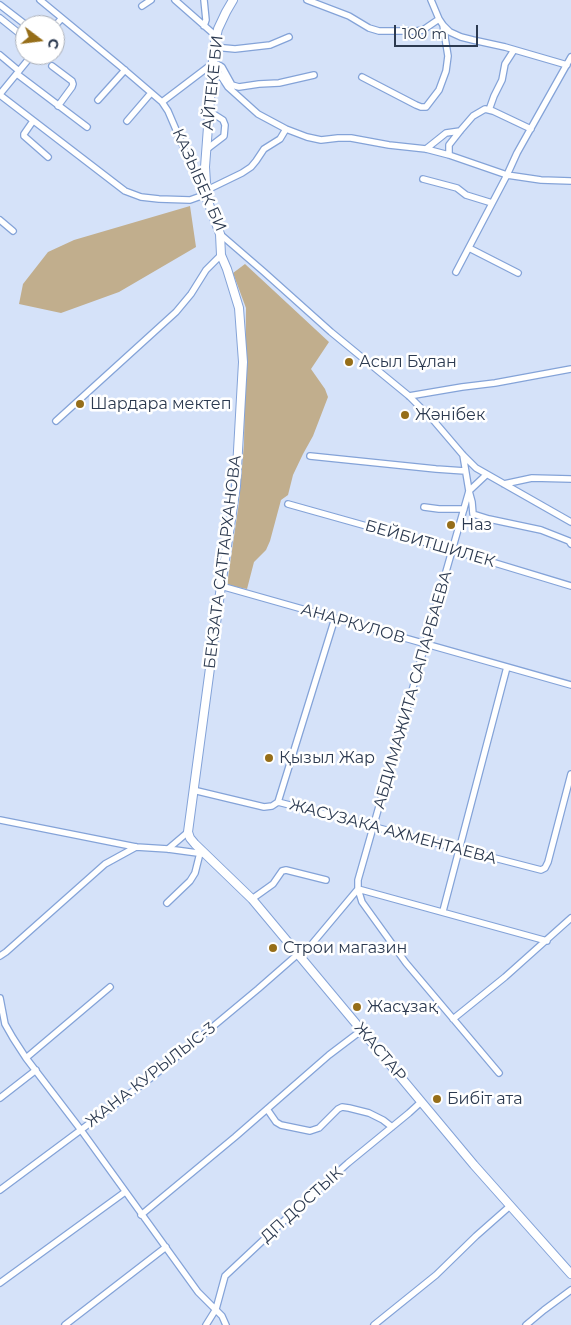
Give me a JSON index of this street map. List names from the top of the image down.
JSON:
{
  "streets": {
    "street": [
      "АЙТЕКЕ БИ",
      "КАЗЫБЕК БИ",
      "БЕЙБИТШИЛЕК",
      "БЕКЗАТА САТТАРХАНОВА",
      "АНАРКУЛОВ",
      "АБДИМАЖИТА САПАРБАЕВА",
      "ЖАСУЗАКА АХМЕНТАЕВА",
      "ЖАСТАР",
      "ЖАНА КУРЫЛЫС-3",
      "ДП ДОСТЫК"
    ]
  },
  "crossings": [
    ["АЙТЕКЕ БИ", "КАЗЫБЕК БИ"],
    ["КАЗЫБЕК БИ", "БЕКЗАТА САТТАРХАНОВА"],
    ["БЕЙБИТШИЛЕК", "АБДИМАЖИТА САПАРБАЕВА"],
    ["БЕКЗАТА САТТАРХАНОВА", "АНАРКУЛОВ"],
    ["БЕКЗАТА САТТАРХАНОВА", "ЖАСУЗАКА АХМЕНТАЕВА"],
    ["БЕКЗАТА САТТАРХАНОВА", "ЖАСТАР"],
    ["АНАРКУЛОВ", "АБДИМАЖИТА САПАРБАЕВА"],
    ["АБДИМАЖИТА САПАРБАЕВА", "ЖАСУЗАКА АХМЕНТАЕВА"],
    ["АБДИМАЖИТА САПАРБАЕВА", "ЖАСТАР"],
    ["АБДИМАЖИТА САПАРБАЕВА", "ЖАНА КУРЫЛЫС-3"],
    ["ЖАСТАР", "ЖАНА КУРЫЛЫС-3"],
    ["ЖАСТАР", "ДП ДОСТЫК"]
  ],
  "places": [
    "Асыл Бұлан",
    "Шардара мектеп",
    "Жәнібек",
    "Наз",
    "Қызыл Жар",
    "Строи магазин",
    "Жасұзақ",
    "Бибіт ата"
  ],
  "scale_bar": "100 m",
  "north": "right"
}
